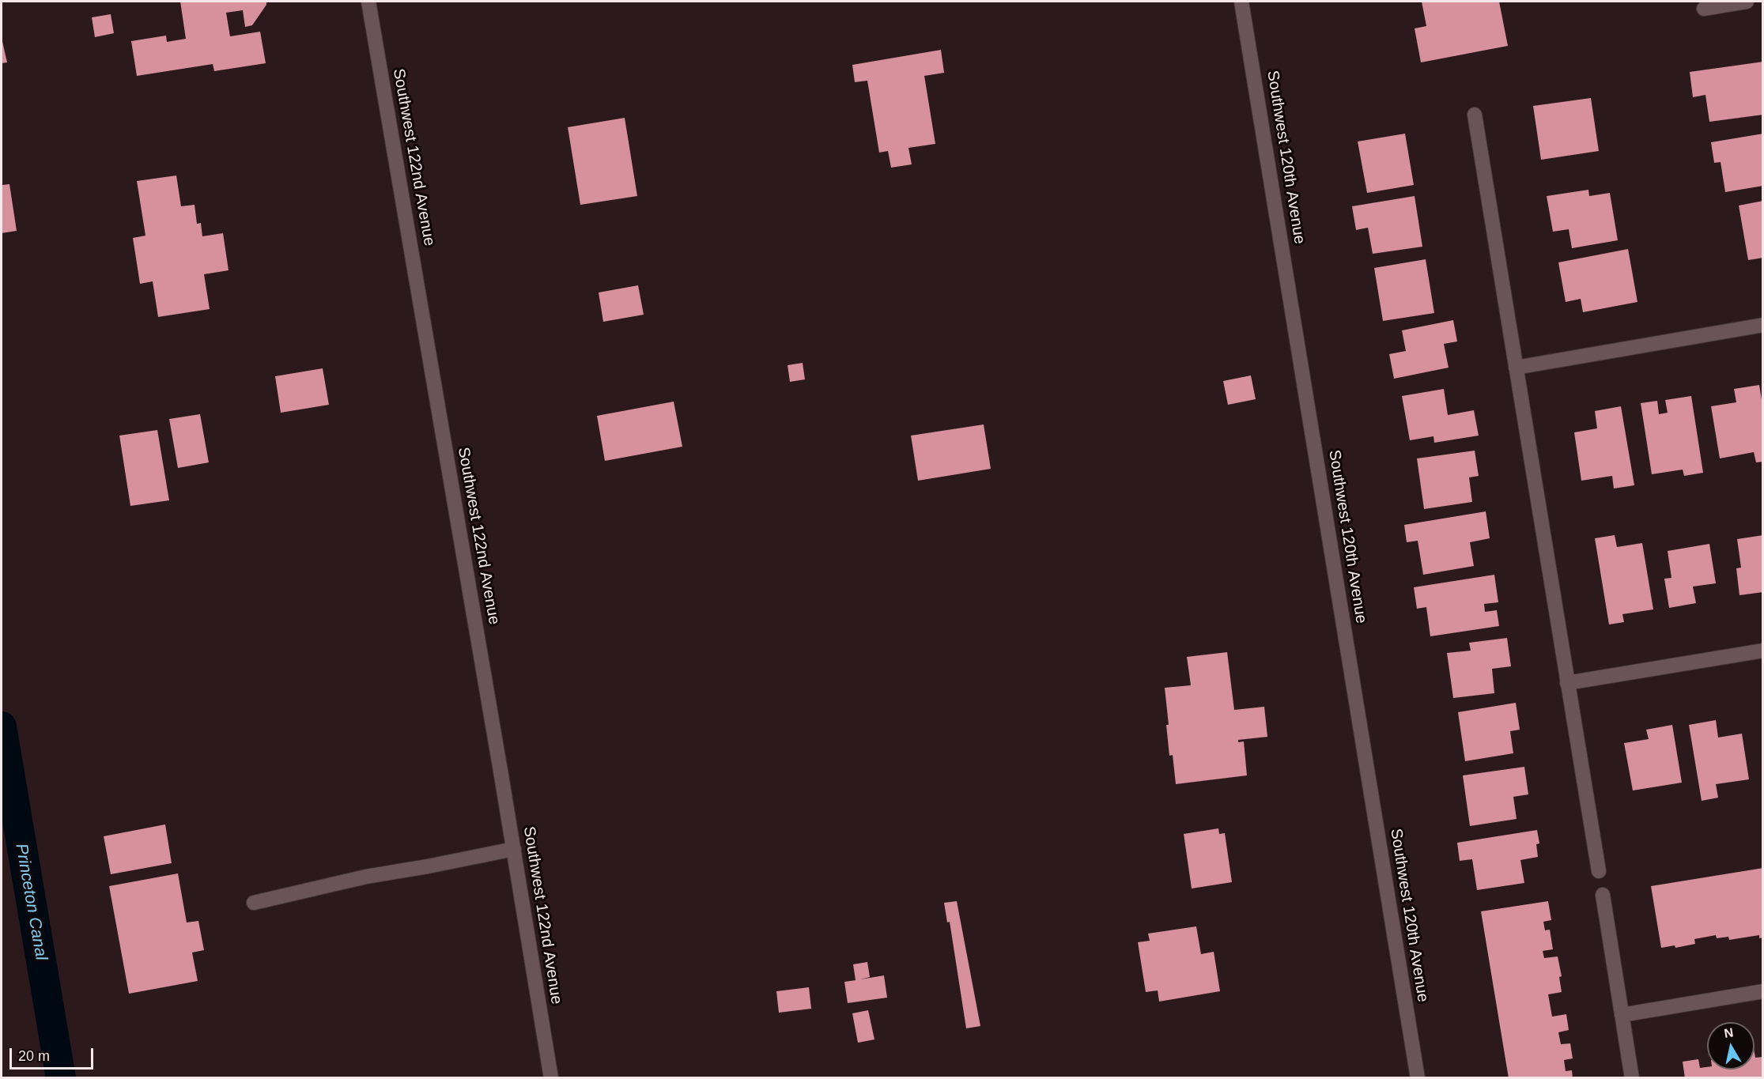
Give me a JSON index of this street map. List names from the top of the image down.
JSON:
{
  "streets": {
    "street": ["Southwest 122nd Avenue", "Southwest 120th Avenue"]
  },
  "water": ["Princeton Canal"],
  "scale_bar": "20 m",
  "north": "top"
}
